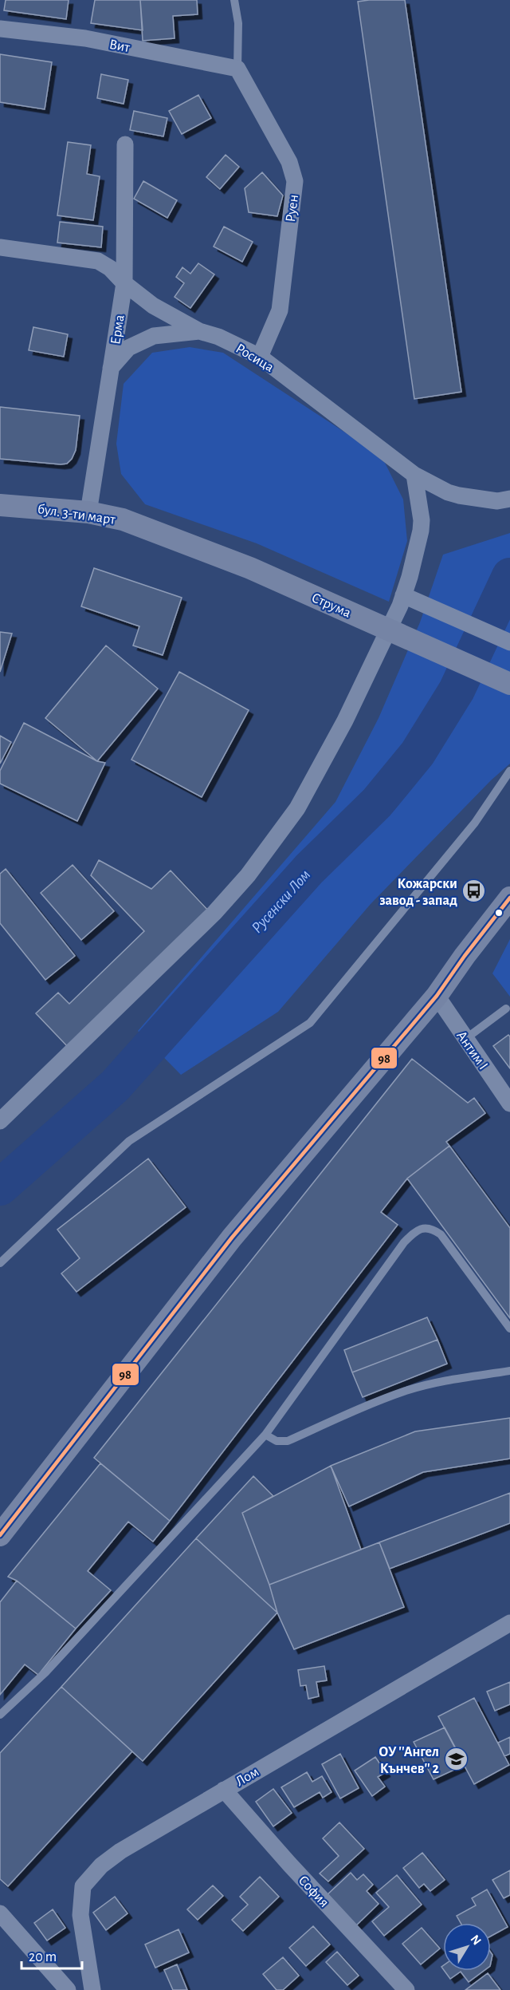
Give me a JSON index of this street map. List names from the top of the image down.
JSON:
{
  "streets": {
    "street": [
      "Вит",
      "Руен",
      "Ерма",
      "Росица",
      "бул. 3-ти март",
      "Струма",
      "Антим I",
      "Лом",
      "София"
    ]
  },
  "crossings": [
    ["Вит", "Руен"],
    ["Руен", "Росица"],
    ["Ерма", "Росица"],
    ["Ерма", "бул. 3-ти март"],
    ["бул. 3-ти март", "Струма"],
    ["Лом", "София"]
  ],
  "water": ["Русенски Лом"],
  "places": {
    "bus stop": ["Кожарски завод - запад"],
    "school or university": ["ОУ ''Ангел Кънчев'' 2"]
  },
  "lines": ["transit line 98"],
  "scale_bar": "20 m",
  "north": "top right"
}
